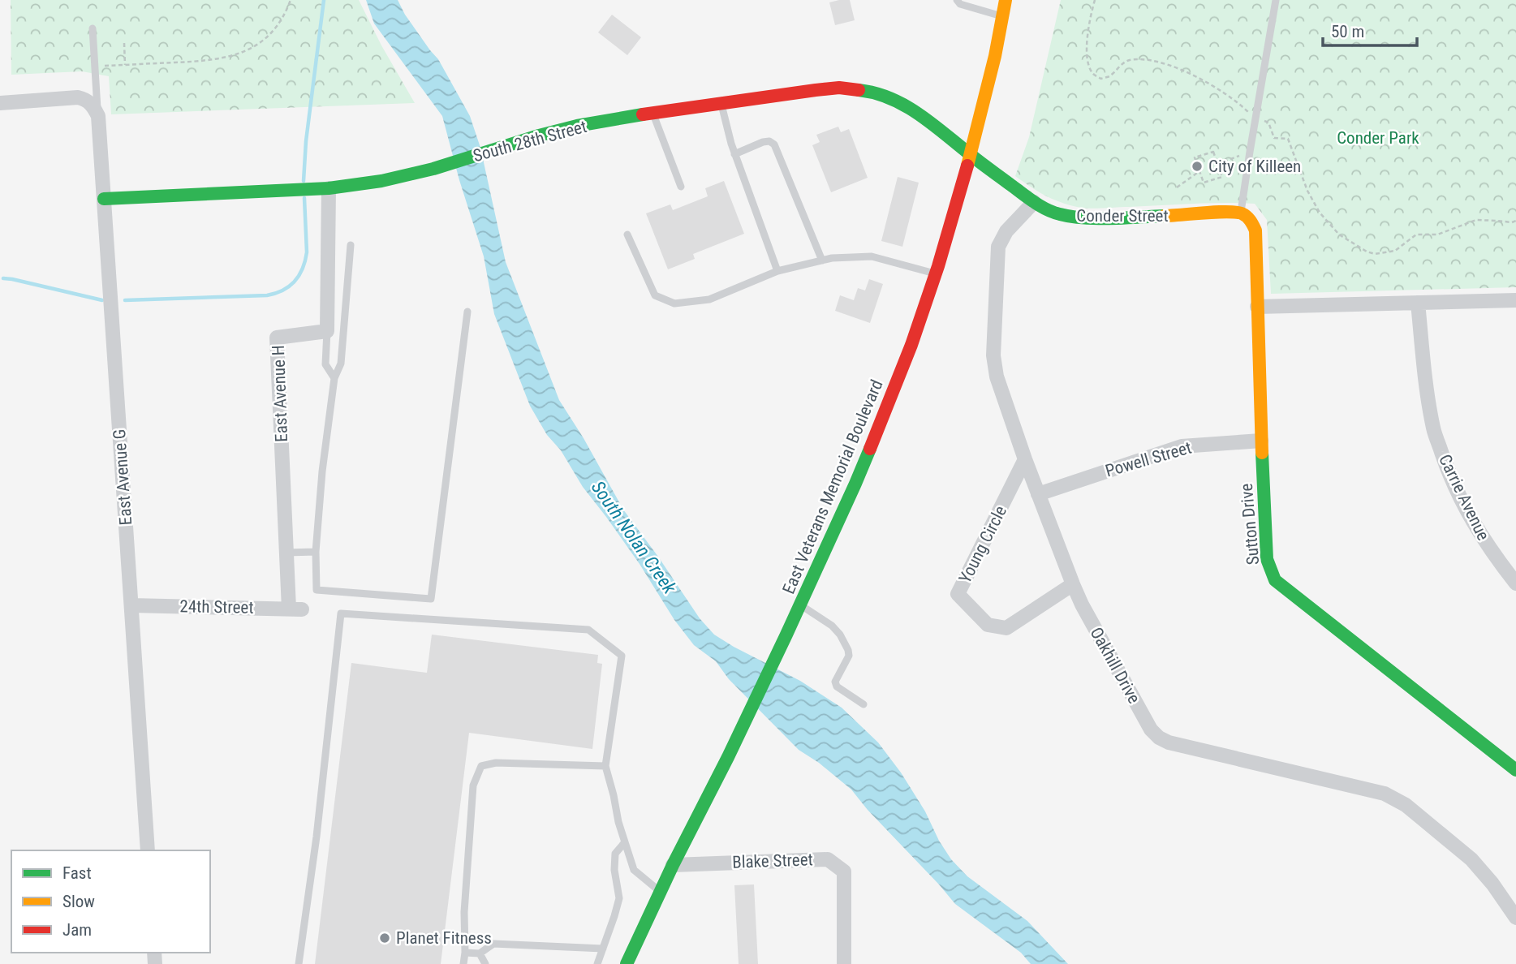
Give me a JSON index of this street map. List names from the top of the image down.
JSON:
{
  "streets": {
    "street": [
      "South 28th Street",
      "Conder Street",
      "East Avenue H",
      "Powell Street",
      "East Avenue G",
      "East Veterans Memorial Boulevard",
      "Carrie Avenue",
      "Sutton Drive",
      "Young Circle",
      "24th Street",
      "Oakhill Drive",
      "Blake Street"
    ]
  },
  "crossings": [
    ["South 28th Street", "Conder Street"],
    ["South 28th Street", "East Avenue G"],
    ["South 28th Street", "East Veterans Memorial Boulevard"],
    ["Conder Street", "East Veterans Memorial Boulevard"],
    ["Conder Street", "Sutton Drive"],
    ["Conder Street", "Oakhill Drive"],
    ["East Avenue H", "24th Street"],
    ["Powell Street", "Sutton Drive"],
    ["Powell Street", "Oakhill Drive"],
    ["East Avenue G", "24th Street"],
    ["East Veterans Memorial Boulevard", "Blake Street"],
    ["Young Circle", "Oakhill Drive"]
  ],
  "water": ["South Nolan Creek"],
  "parks": ["Conder Park"],
  "places": ["City of Killeen", "Planet Fitness"],
  "legend": ["Fast", "Slow", "Jam"],
  "scale_bar": "50 m"
}
